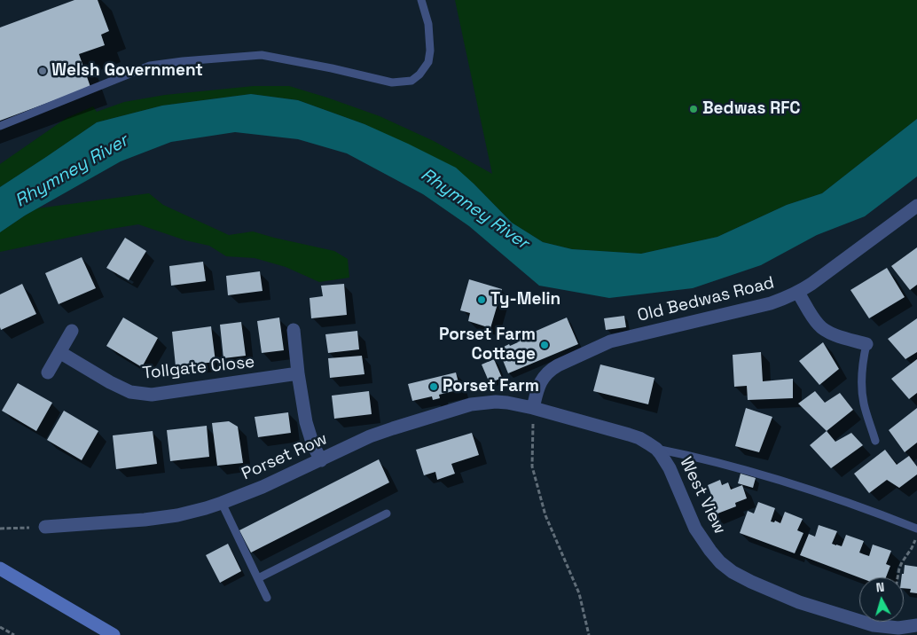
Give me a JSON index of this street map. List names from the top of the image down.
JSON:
{
  "streets": {
    "street": [
      "Old Bedwas Road",
      "Tollgate Close",
      "Porset Row",
      "West View"
    ]
  },
  "crossings": [
    ["Old Bedwas Road", "Porset Row"],
    ["Old Bedwas Road", "West View"],
    ["Porset Row", "West View"]
  ],
  "water": ["Rhymney River"],
  "places": [
    "Welsh Government",
    "Bedwas RFC",
    "Ty-Melin",
    "Porset Farm Cottage",
    "Porset Farm"
  ],
  "north": "top"
}
